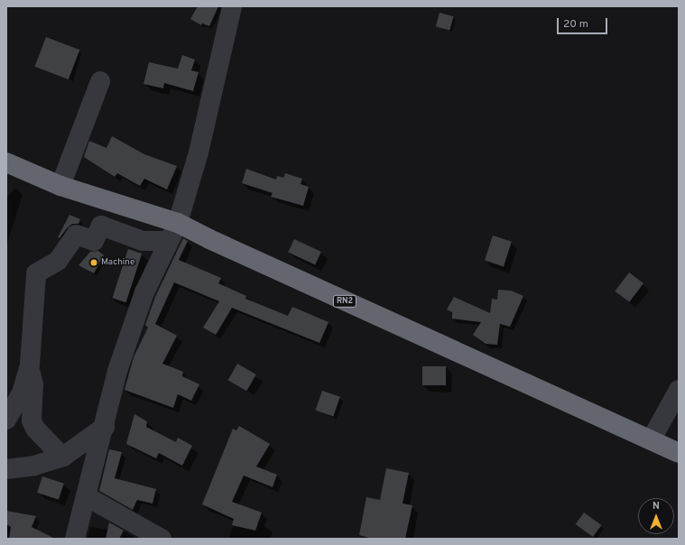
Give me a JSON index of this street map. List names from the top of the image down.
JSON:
{
  "streets": {
    "highway": ["RN2"]
  },
  "places": ["Machine"],
  "scale_bar": "20 m",
  "north": "top"
}
